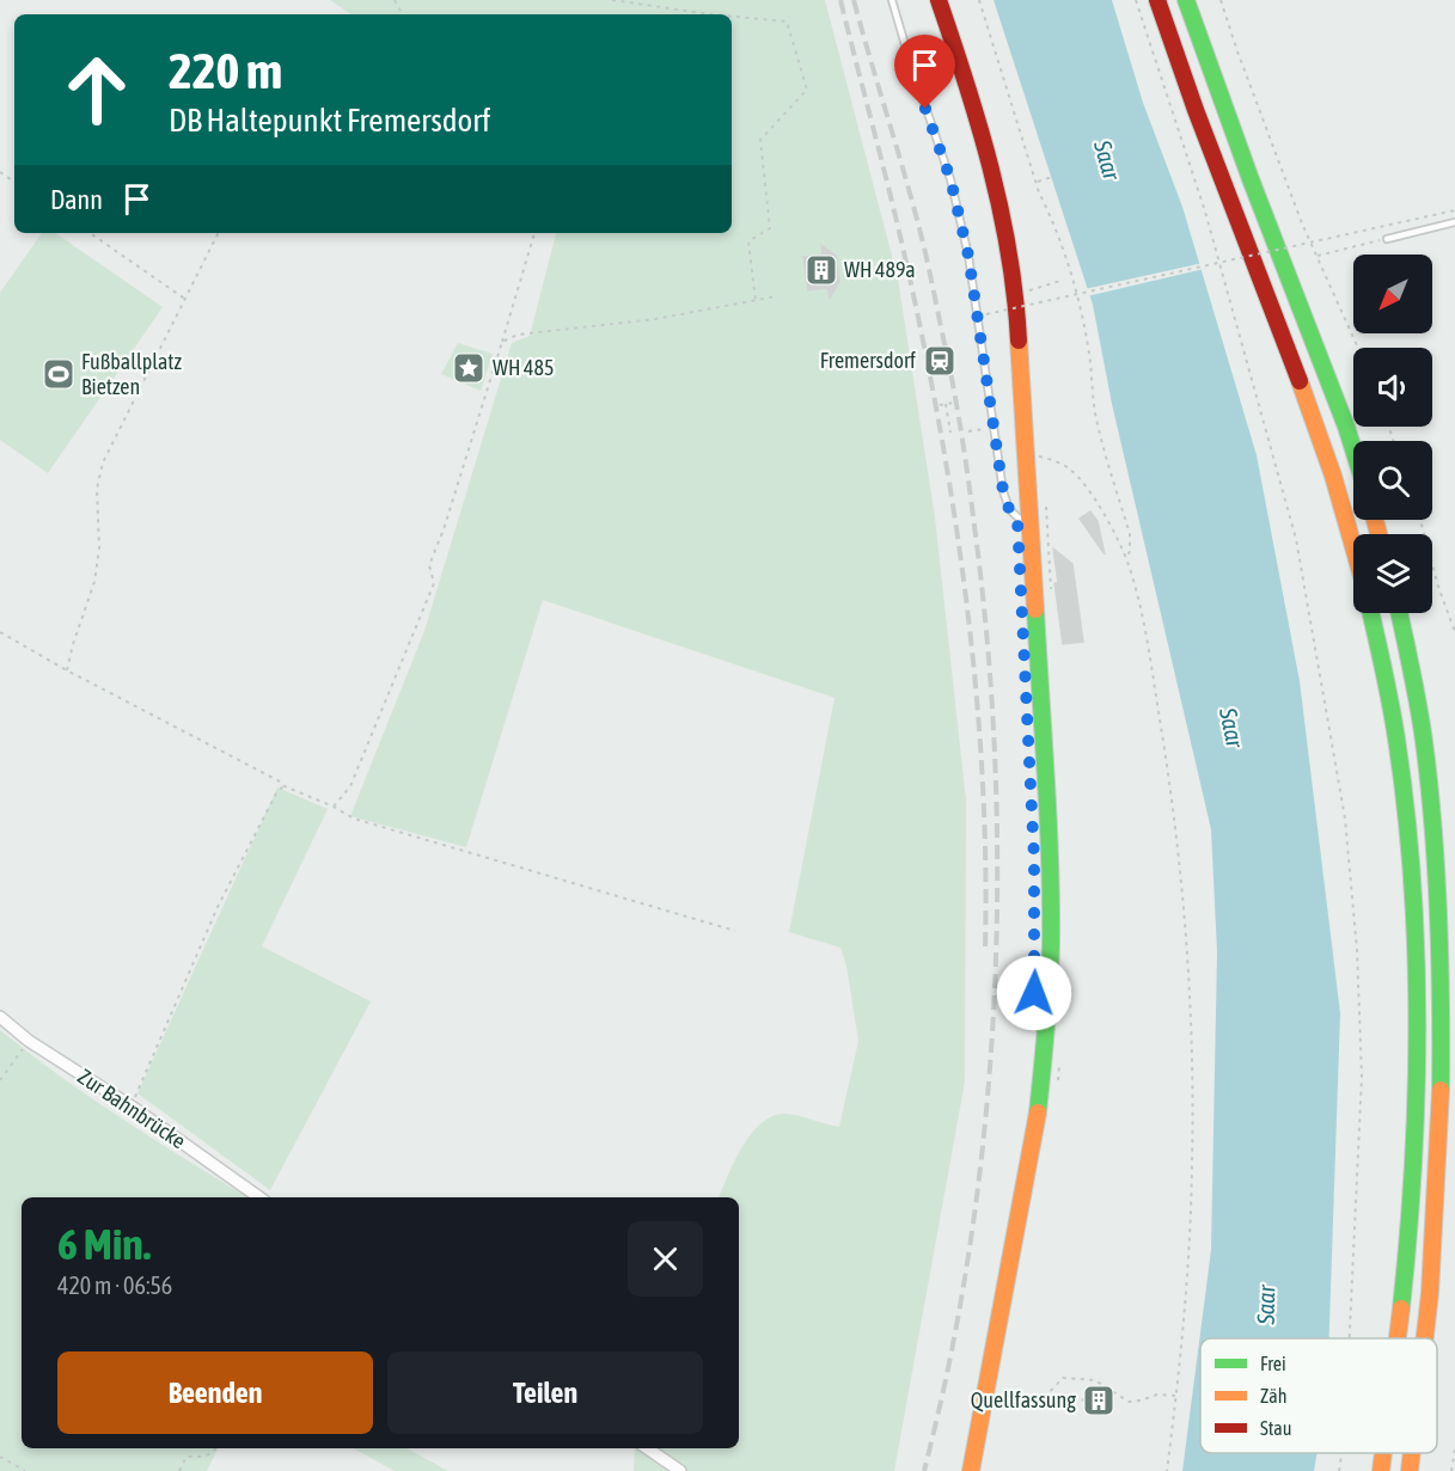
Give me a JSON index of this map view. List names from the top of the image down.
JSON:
{
  "streets": {
    "street": ["Zur Bahnbrücke"]
  },
  "water": ["Saar"],
  "places": {
    "building": ["WH 489a", "Quellfassung"],
    "station": ["Fremersdorf"],
    "place": ["WH 485"],
    "sports": ["Fußballplatz Bietzen"]
  },
  "legend": ["Frei", "Zäh", "Stau"],
  "north": "bottom left",
  "page": {
    "turn": ["220 m", "DB Haltepunkt Fremersdorf"],
    "then": "Dann",
    "heading": ["6 Min.", "420 m · 06:56"],
    "buttons": ["Beenden", "Teilen"]
  }
}
